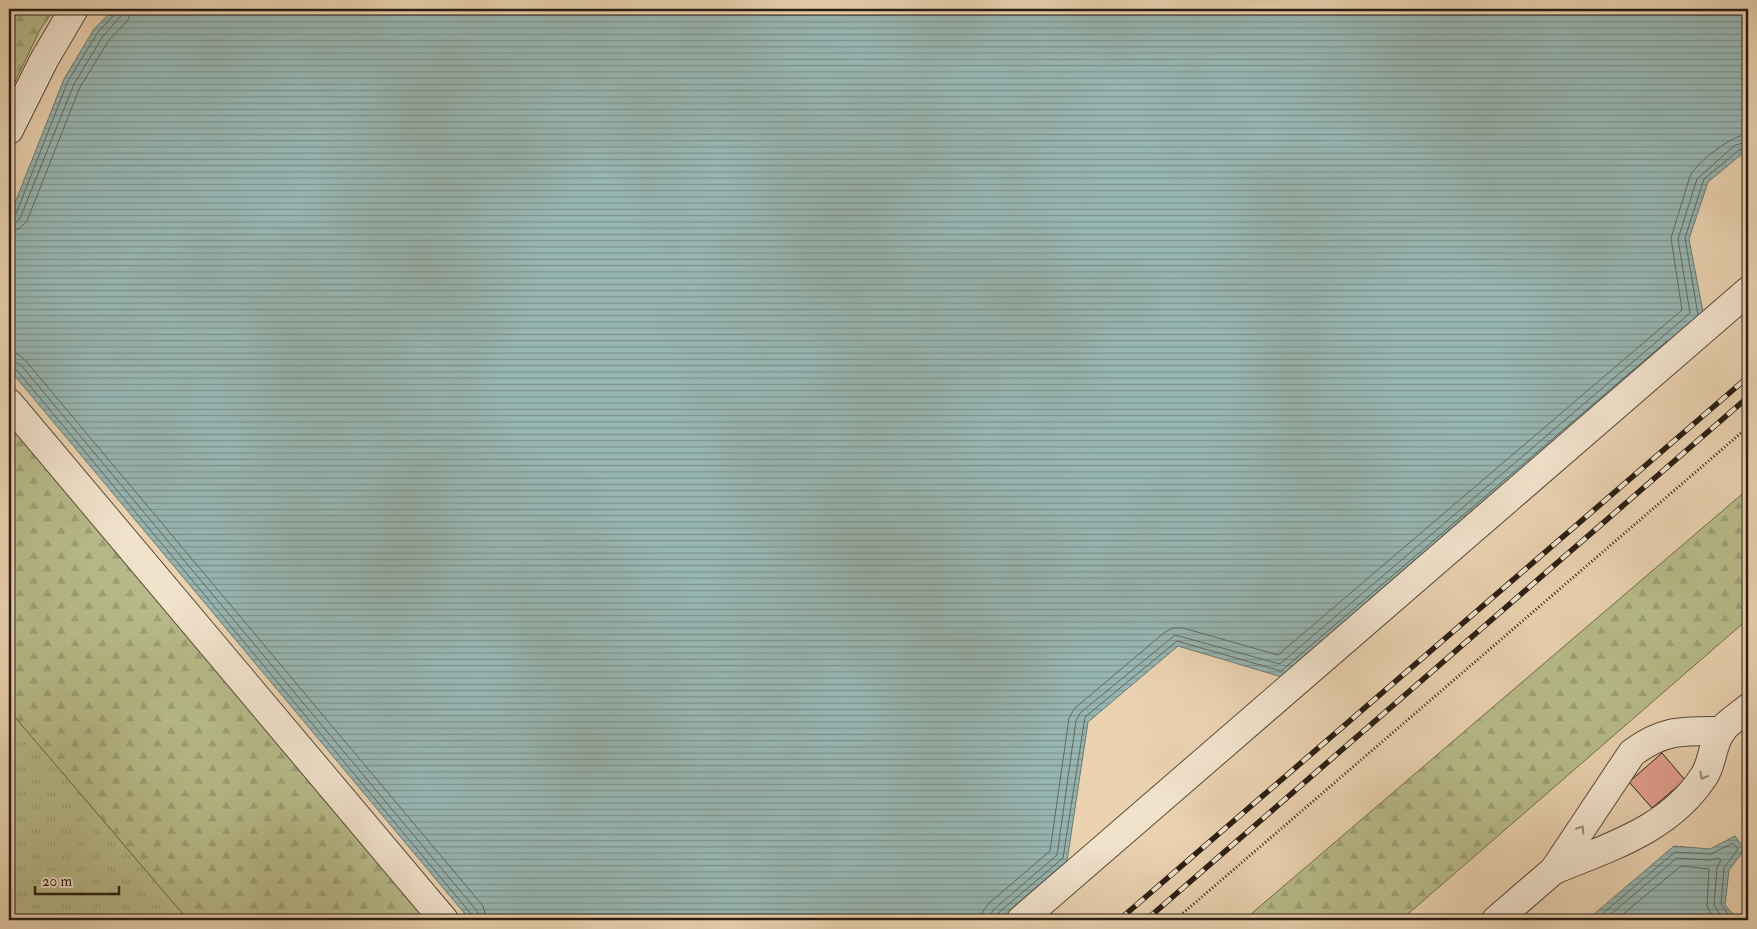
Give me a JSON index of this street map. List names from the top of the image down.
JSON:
{
  "scale_bar": "20 m"
}
